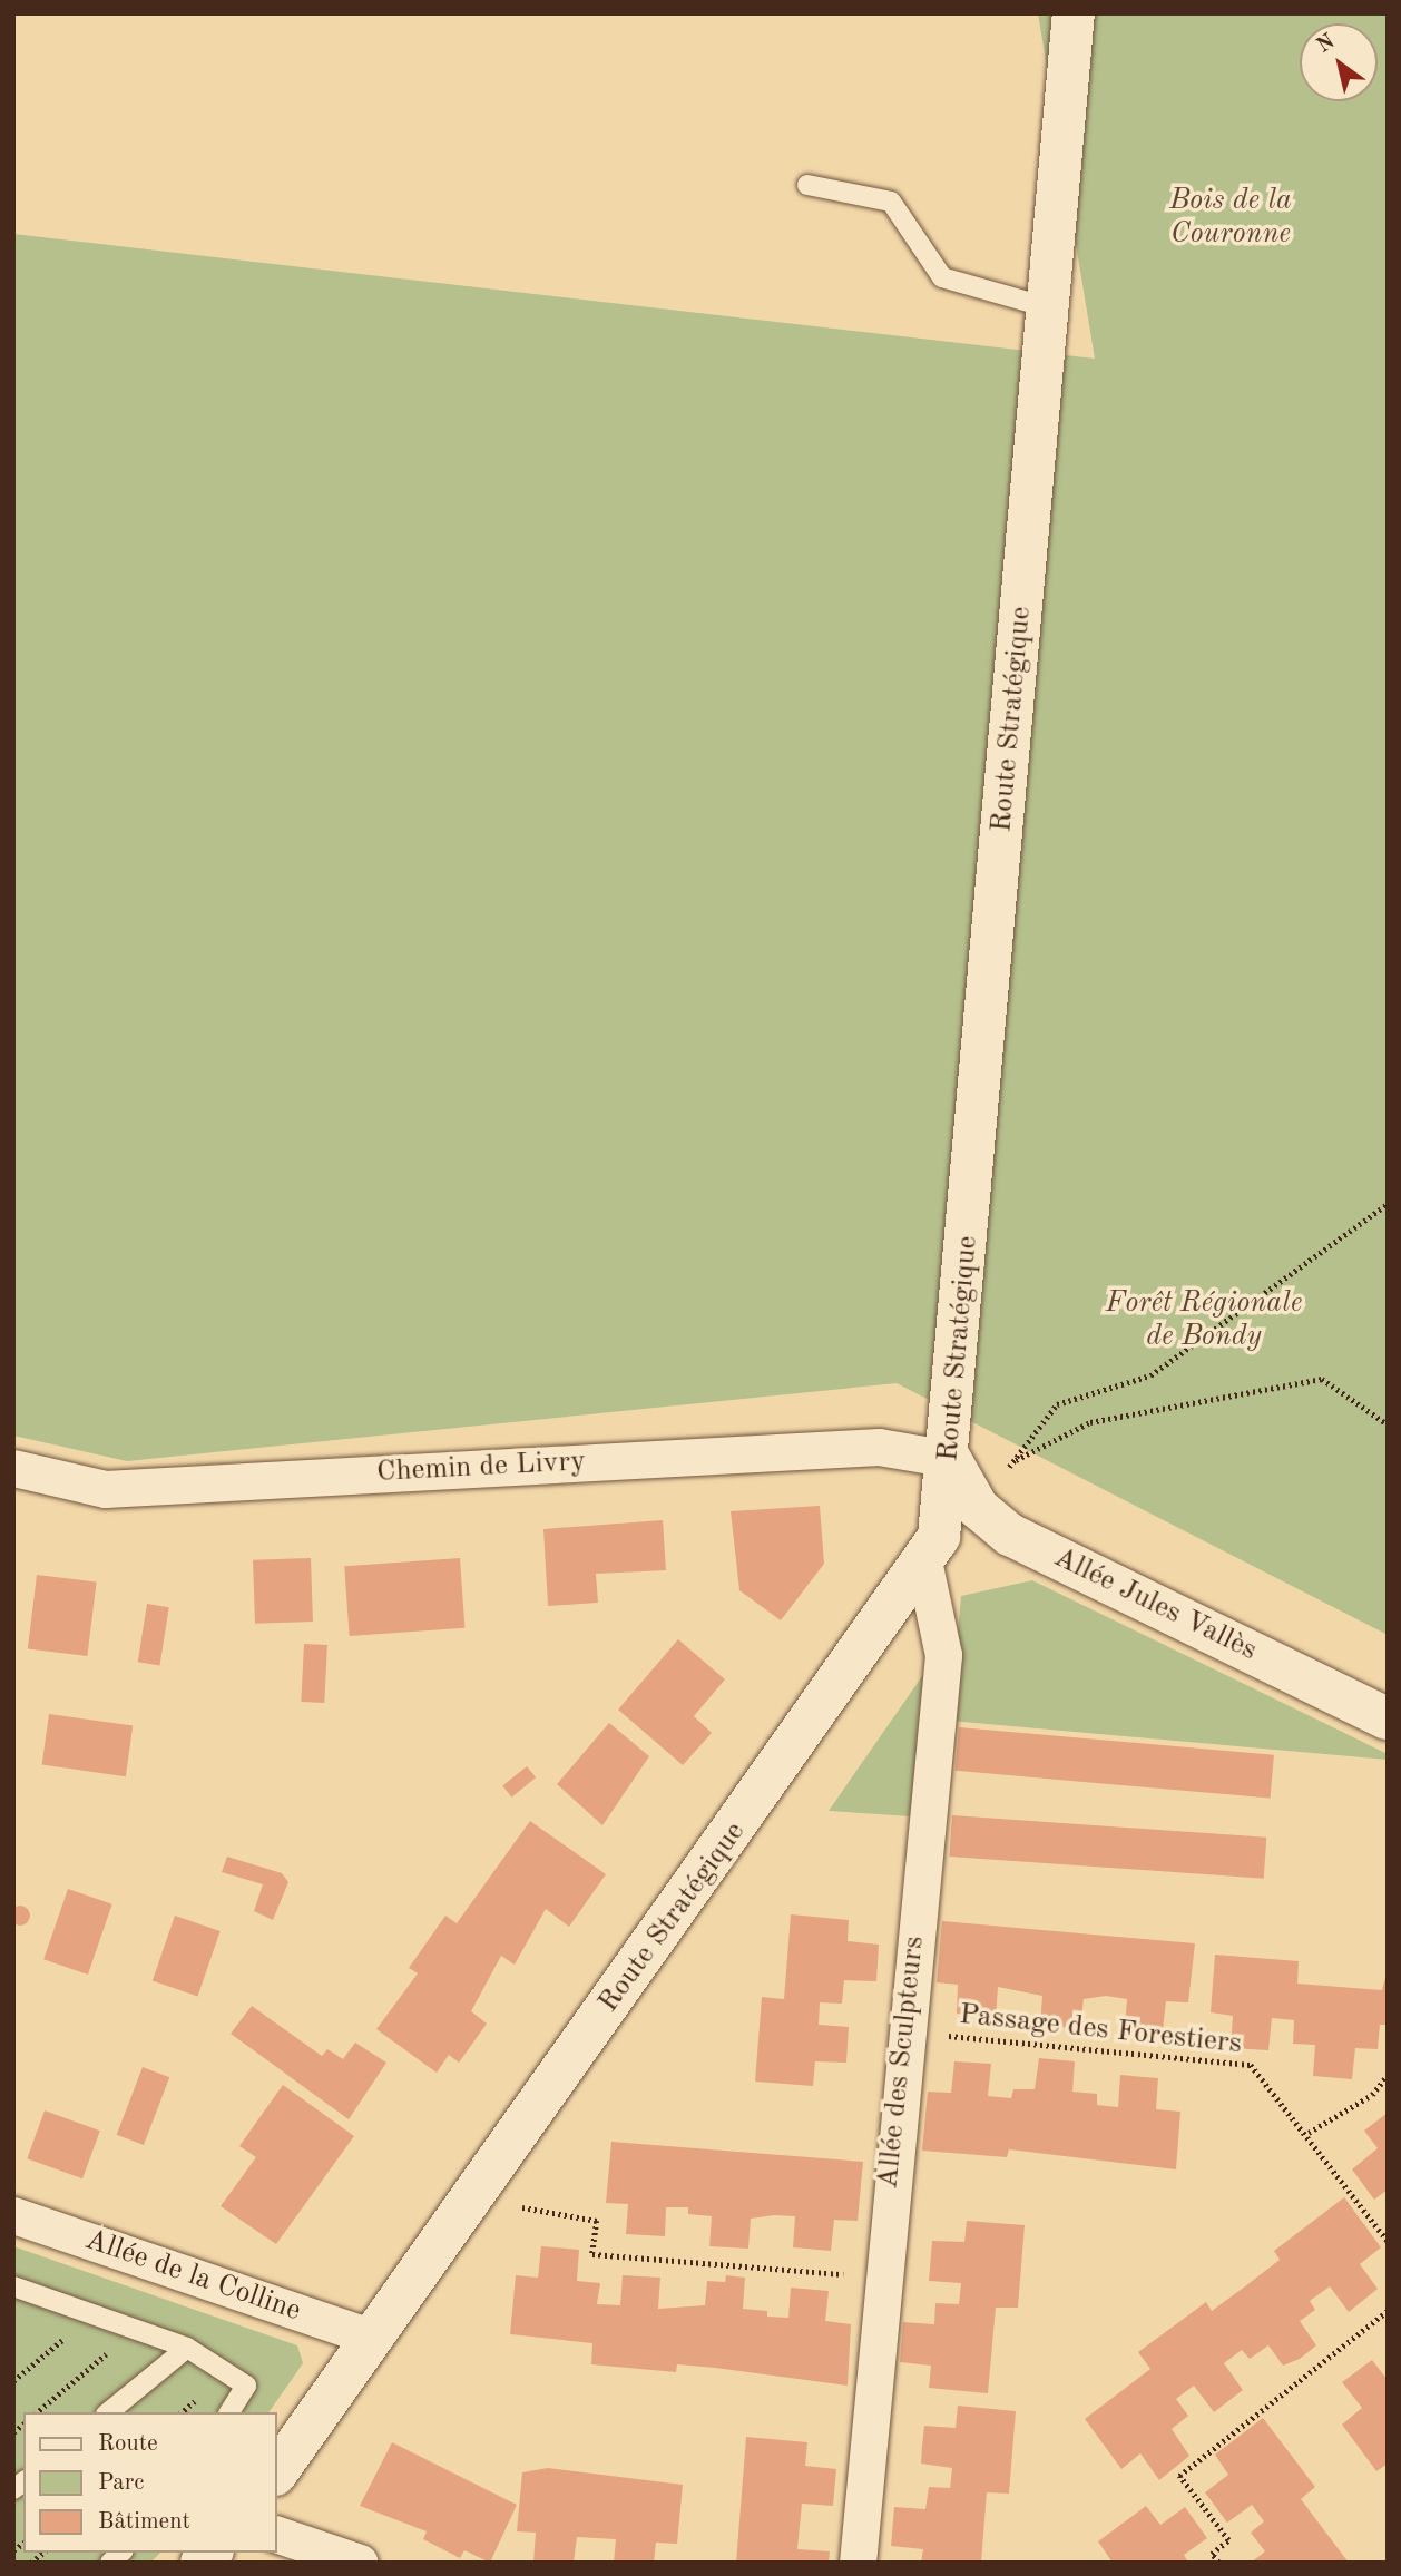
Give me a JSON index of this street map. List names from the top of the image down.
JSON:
{
  "streets": {
    "street": [
      "Route Stratégique",
      "Chemin de Livry",
      "Allée Jules Vallès",
      "Allée des Sculpteurs",
      "Allée de la Colline"
    ],
    "path": ["Passage des Forestiers"]
  },
  "crossings": [
    ["Route Stratégique", "Chemin de Livry"],
    ["Route Stratégique", "Allée Jules Vallès"],
    ["Route Stratégique", "Allée des Sculpteurs"],
    ["Route Stratégique", "Allée de la Colline"],
    ["Chemin de Livry", "Allée Jules Vallès"],
    ["Passage des Forestiers", "Allée des Sculpteurs"]
  ],
  "parks": ["Bois de la Couronne", "Forêt Régionale de Bondy"],
  "legend": ["Route", "Parc", "Bâtiment"],
  "north": "top left"
}
